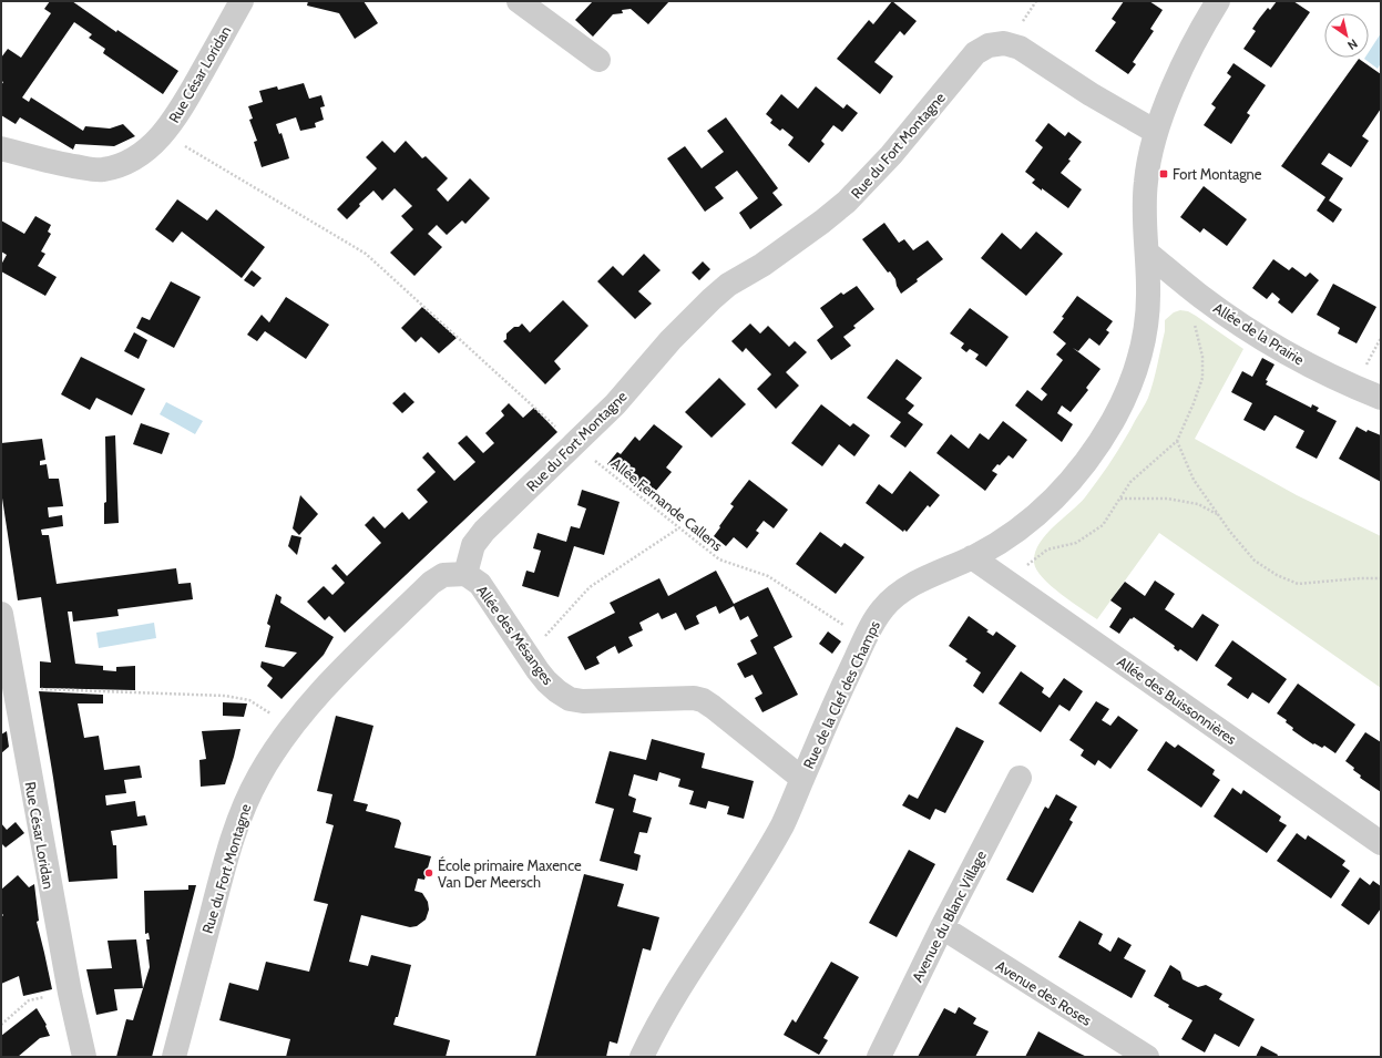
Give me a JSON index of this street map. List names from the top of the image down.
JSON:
{
  "streets": {
    "street": [
      "Rue César Loridan",
      "Rue du Fort Montagne",
      "Allée de la Prairie",
      "Allée des Mésanges",
      "Rue de la Clef des Champs",
      "Allée des Buissonnières",
      "Avenue du Blanc Village",
      "Avenue des Roses"
    ],
    "path": ["Allée Fernande Callens"]
  },
  "crossings": [
    ["Rue César Loridan", "Allée Fernande Callens"],
    ["Rue du Fort Montagne", "Allée Fernande Callens"],
    ["Rue du Fort Montagne", "Allée des Mésanges"],
    ["Rue du Fort Montagne", "Rue de la Clef des Champs"],
    ["Allée de la Prairie", "Rue de la Clef des Champs"],
    ["Allée Fernande Callens", "Rue de la Clef des Champs"],
    ["Allée des Mésanges", "Rue de la Clef des Champs"],
    ["Rue de la Clef des Champs", "Allée des Buissonnières"],
    ["Avenue du Blanc Village", "Avenue des Roses"]
  ],
  "places": {
    "transit": ["Fort Montagne"],
    "other": ["École primaire Maxence Van Der Meersch"]
  },
  "north": "bottom right"
}
